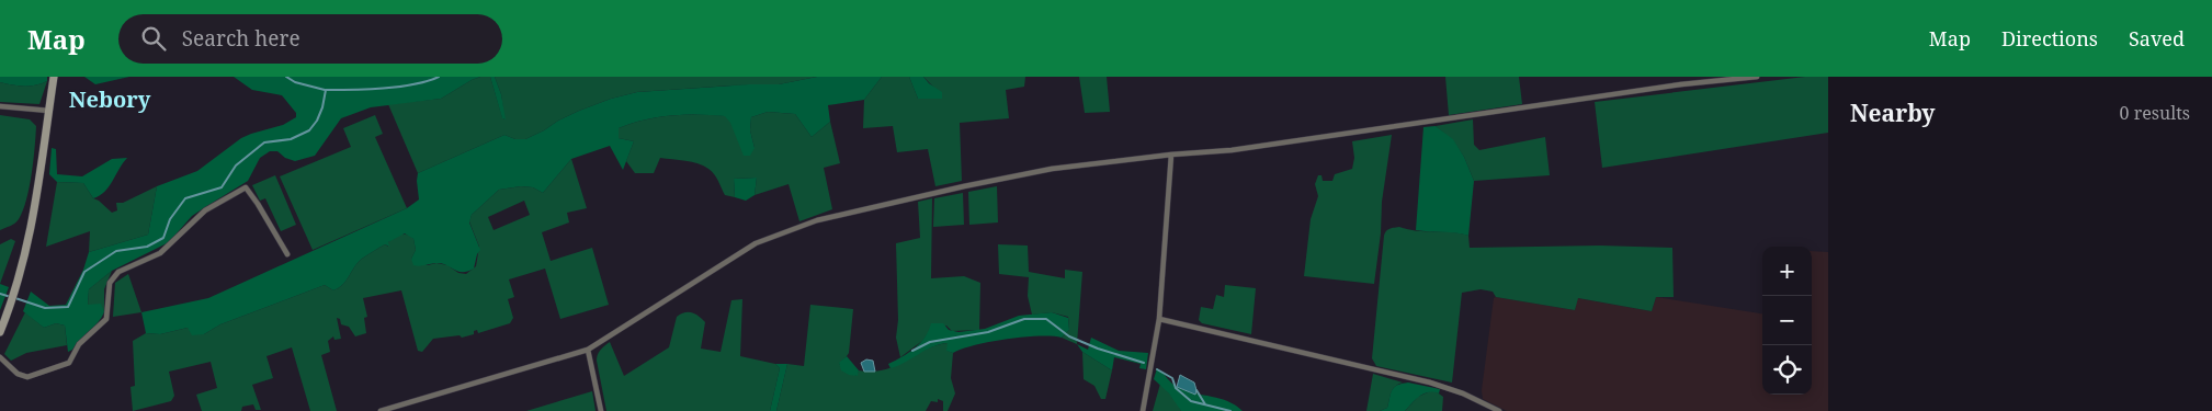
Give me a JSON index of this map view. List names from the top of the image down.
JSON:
{
  "districts": ["Nebory"],
  "page": {
    "header": "Map",
    "search": "Search here",
    "nav": ["Map", "Directions", "Saved"],
    "heading": ["Nearby", "0 results"],
    "map_buttons": ["+", "−"]
  }
}
